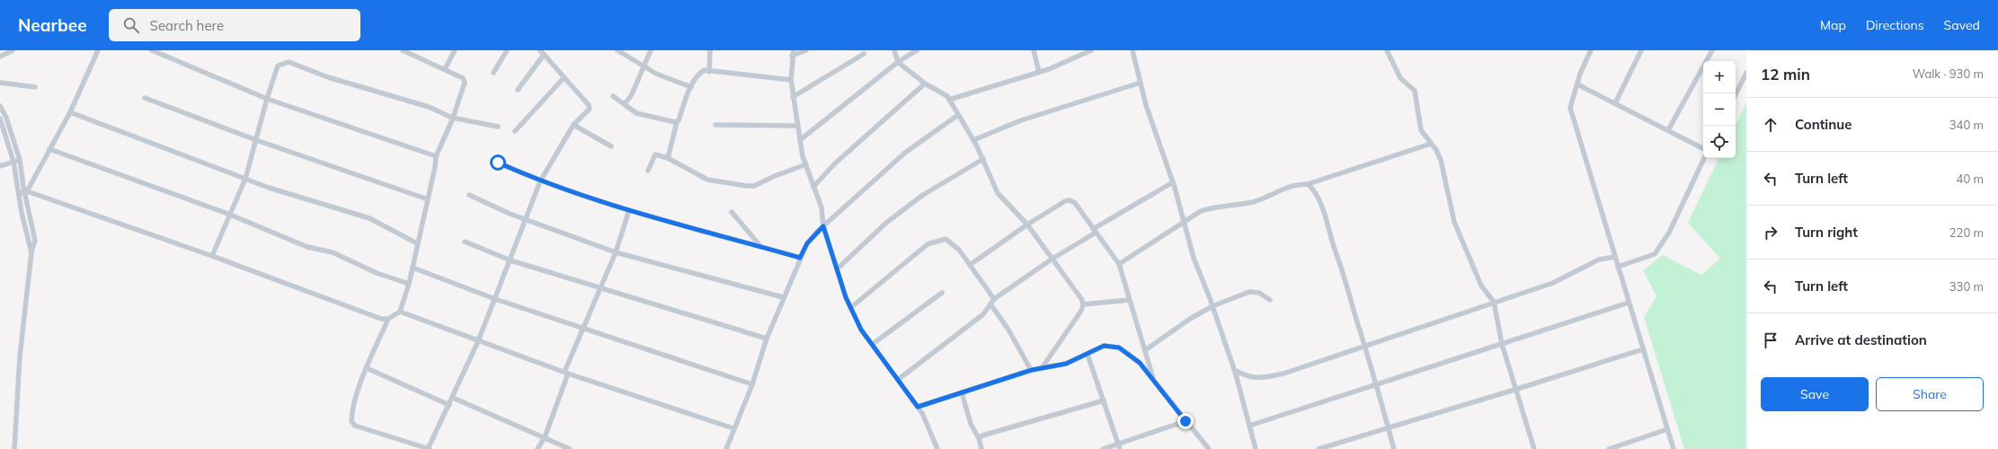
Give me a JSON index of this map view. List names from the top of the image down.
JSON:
{
  "page": {
    "header": "Nearbee",
    "search": "Search here",
    "nav": ["Map", "Directions", "Saved"],
    "heading": ["12 min", "Walk · 930 m"],
    "map_buttons": ["+", "−"],
    "list": [
      ["Continue", "340 m"],
      ["Turn left", "40 m"],
      ["Turn right", "220 m"],
      ["Turn left", "330 m"],
      "Arrive at destination"
    ],
    "buttons": ["Save", "Share"]
  }
}
